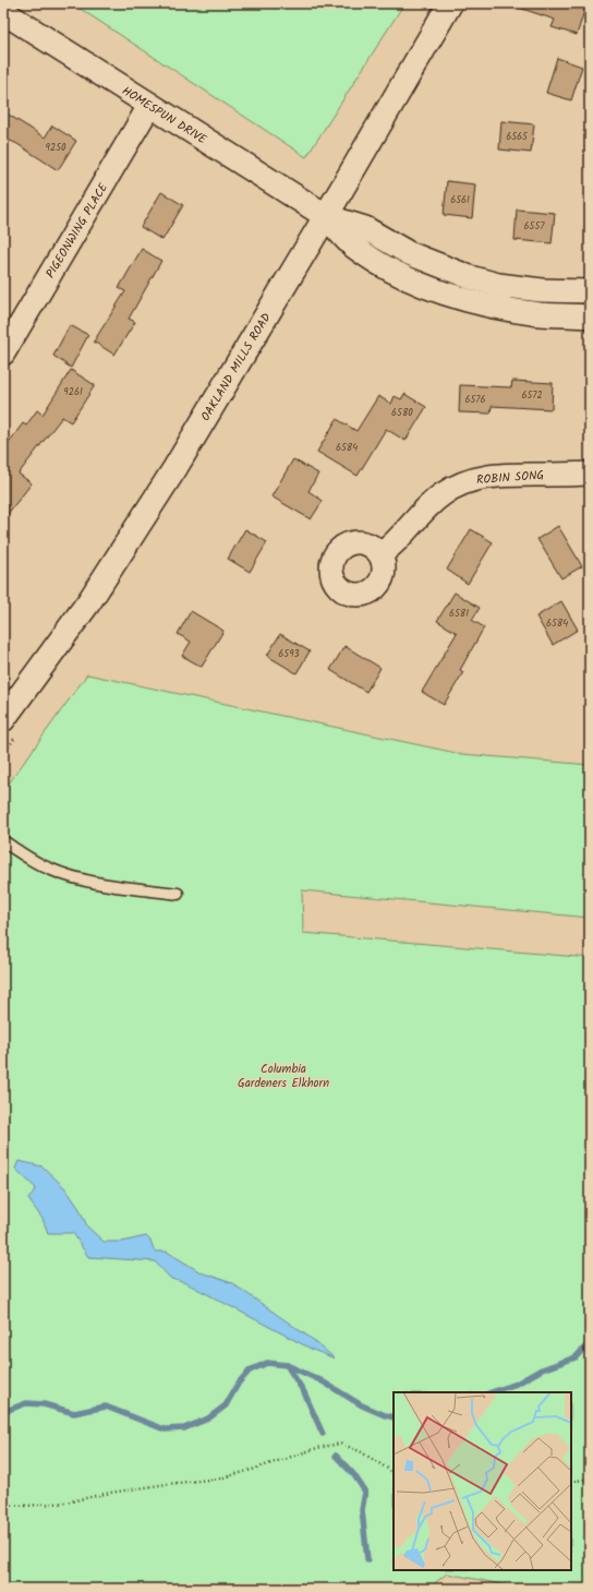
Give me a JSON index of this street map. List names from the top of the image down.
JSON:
{
  "streets": {
    "street": [
      "HOMESPUN DRIVE",
      "PIGEONWING PLACE",
      "OAKLAND MILLS ROAD",
      "ROBIN SONG"
    ]
  },
  "crossings": [
    ["HOMESPUN DRIVE", "PIGEONWING PLACE"],
    ["HOMESPUN DRIVE", "OAKLAND MILLS ROAD"]
  ],
  "parks": ["Columbia Gardeners Elkhorn"],
  "house_numbers": [
    "6565",
    "9250",
    "6561",
    "6557",
    "9261",
    "6572",
    "6576",
    "6580",
    "6584",
    "6581",
    "6584",
    "6593"
  ]
}
